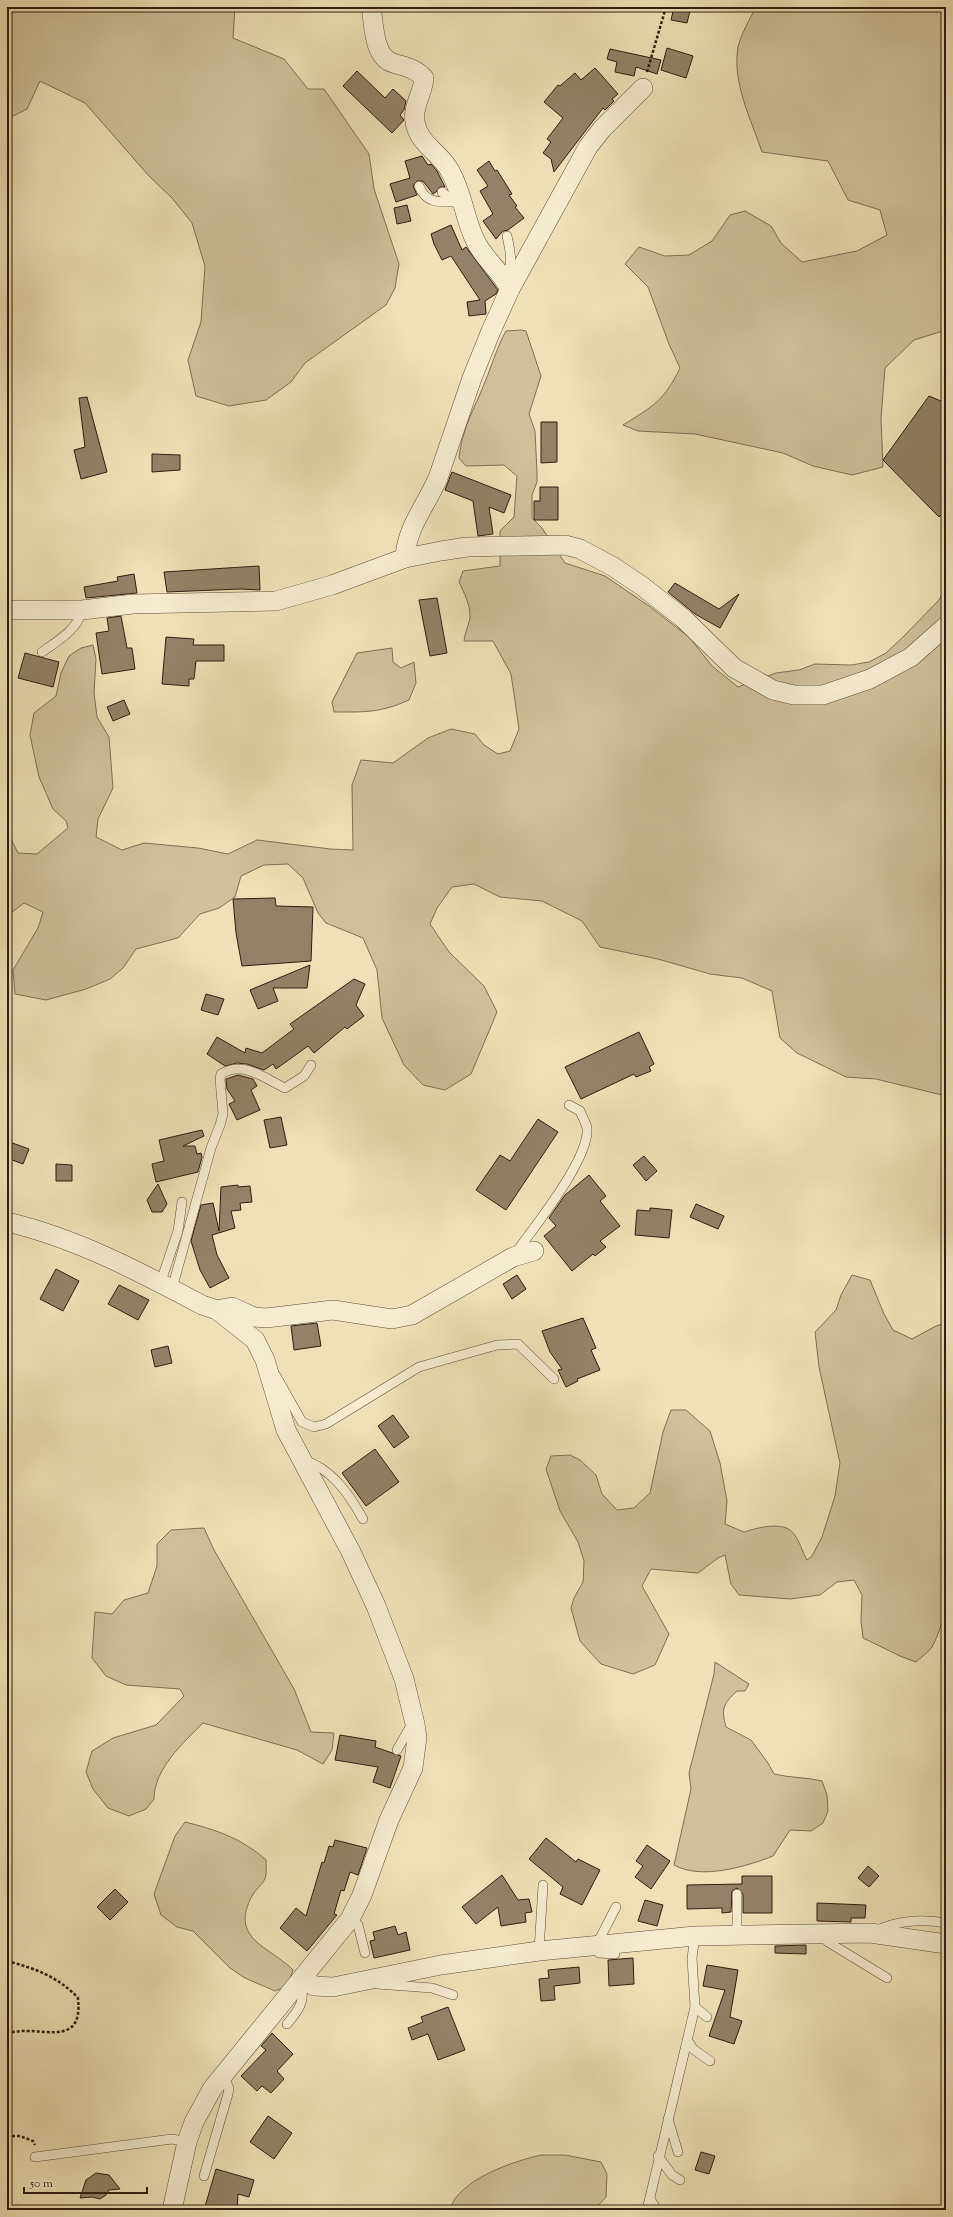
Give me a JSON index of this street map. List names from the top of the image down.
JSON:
{
  "scale_bar": "50 m"
}
